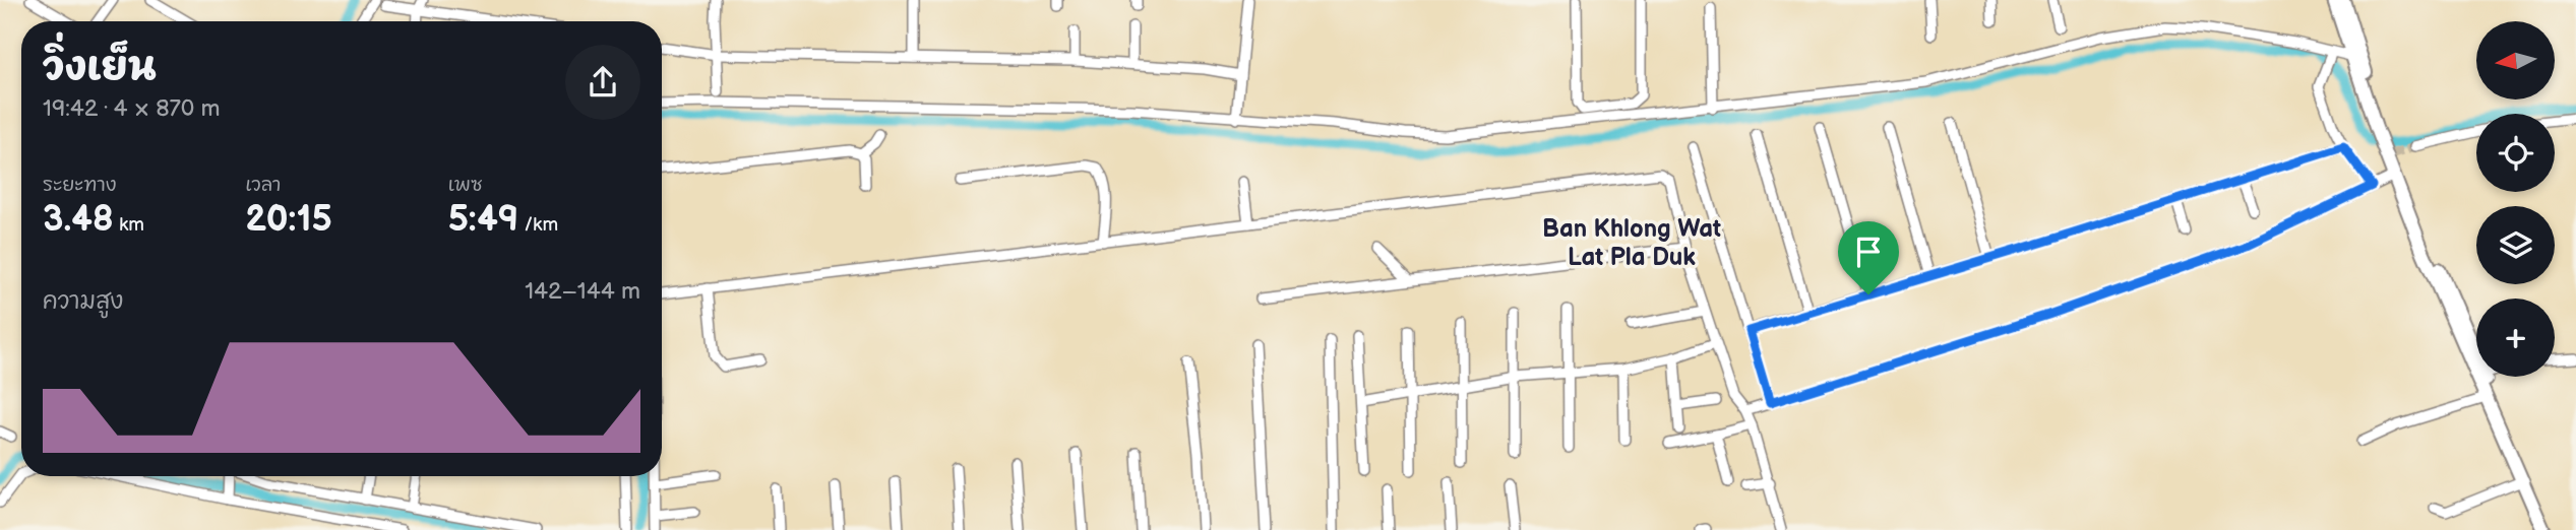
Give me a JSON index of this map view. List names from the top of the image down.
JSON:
{
  "districts": ["Ban Khlong Wat Lat Pla Duk"],
  "north": "left",
  "page": {
    "map_buttons": "+",
    "heading": ["วิ่งเย็น", "19:42 · 4 × 870 m"],
    "stats": [
      ["ระยะทาง", "3.48 km"],
      ["เวลา", "20:15"],
      ["เพซ", "5:49 /km"]
    ],
    "chart": ["ความสูง", "142–144 m"]
  }
}
